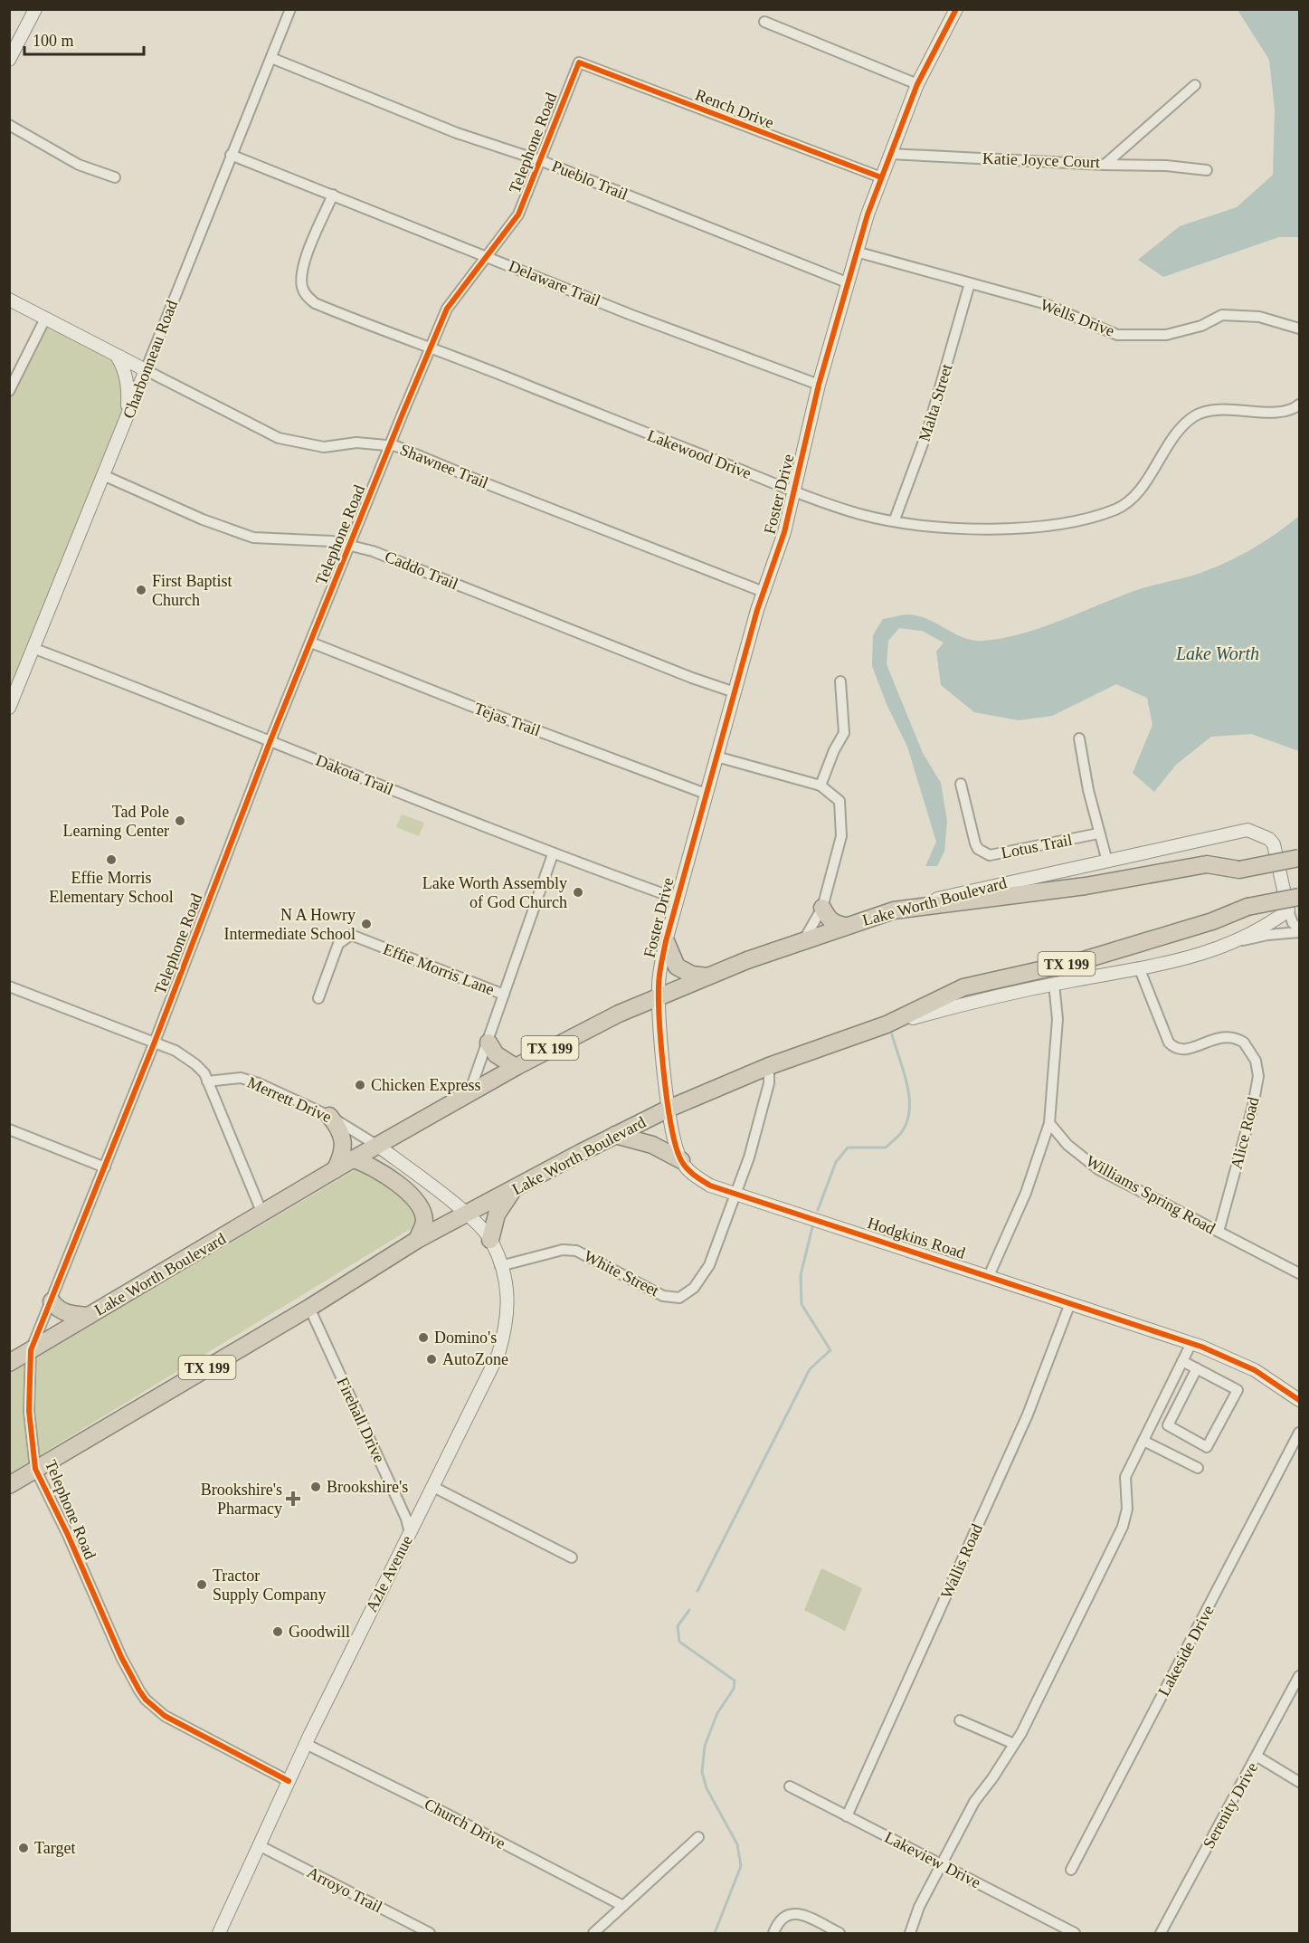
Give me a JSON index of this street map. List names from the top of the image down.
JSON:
{
  "streets": {
    "highway": ["Lake Worth Boulevard", "TX 199"],
    "street": [
      "Rench Drive",
      "Telephone Road",
      "Katie Joyce Court",
      "Pueblo Trail",
      "Delaware Trail",
      "Wells Drive",
      "Charbonneau Road",
      "Malta Street",
      "Lakewood Drive",
      "Shawnee Trail",
      "Foster Drive",
      "Caddo Trail",
      "Tejas Trail",
      "Dakota Trail",
      "Lotus Trail",
      "Effie Morris Lane",
      "Merrett Drive",
      "Alice Road",
      "Williams Spring Road",
      "Hodgkins Road",
      "White Street",
      "Firehall Drive",
      "Wallis Road",
      "Azle Avenue",
      "Lakeside Drive",
      "Serenity Drive",
      "Church Drive",
      "Lakeview Drive",
      "Arroyo Trail"
    ]
  },
  "crossings": [
    ["Rench Drive", "Telephone Road"],
    ["Rench Drive", "Foster Drive"],
    ["Telephone Road", "Pueblo Trail"],
    ["Telephone Road", "Delaware Trail"],
    ["Telephone Road", "Lakewood Drive"],
    ["Telephone Road", "Shawnee Trail"],
    ["Telephone Road", "Caddo Trail"],
    ["Telephone Road", "Tejas Trail"],
    ["Telephone Road", "Dakota Trail"],
    ["Telephone Road", "Lake Worth Boulevard"],
    ["Telephone Road", "Azle Avenue"],
    ["Katie Joyce Court", "Foster Drive"],
    ["Pueblo Trail", "Charbonneau Road"],
    ["Pueblo Trail", "Foster Drive"],
    ["Delaware Trail", "Charbonneau Road"],
    ["Delaware Trail", "Lakewood Drive"],
    ["Delaware Trail", "Foster Drive"],
    ["Wells Drive", "Malta Street"],
    ["Wells Drive", "Foster Drive"],
    ["Charbonneau Road", "Shawnee Trail"],
    ["Charbonneau Road", "Caddo Trail"],
    ["Charbonneau Road", "Dakota Trail"],
    ["Malta Street", "Lakewood Drive"],
    ["Lakewood Drive", "Foster Drive"],
    ["Shawnee Trail", "Foster Drive"],
    ["Foster Drive", "Caddo Trail"],
    ["Foster Drive", "Tejas Trail"],
    ["Foster Drive", "Dakota Trail"],
    ["Foster Drive", "Lake Worth Boulevard"],
    ["Dakota Trail", "Effie Morris Lane"],
    ["Lake Worth Boulevard", "TX 199"],
    ["Lake Worth Boulevard", "Effie Morris Lane"],
    ["Lake Worth Boulevard", "Merrett Drive"],
    ["Lake Worth Boulevard", "Alice Road"],
    ["Lake Worth Boulevard", "Firehall Drive"],
    ["Lake Worth Boulevard", "Azle Avenue"],
    ["Merrett Drive", "Azle Avenue"],
    ["Alice Road", "Williams Spring Road"],
    ["Hodgkins Road", "White Street"],
    ["Hodgkins Road", "Wallis Road"],
    ["White Street", "Azle Avenue"],
    ["Firehall Drive", "Azle Avenue"],
    ["Wallis Road", "Lakeview Drive"],
    ["Azle Avenue", "Church Drive"],
    ["Azle Avenue", "Arroyo Trail"]
  ],
  "water": ["Lake Worth"],
  "places": {
    "other": [
      "First Baptist Church",
      "Tad Pole Learning Center",
      "Effie Morris Elementary School",
      "Lake Worth Assembly of God Church",
      "N A Howry Intermediate School",
      "Chicken Express",
      "Domino's",
      "AutoZone",
      "Brookshire's",
      "Tractor Supply Company",
      "Goodwill",
      "Target"
    ],
    "health": ["Brookshire's Pharmacy"]
  },
  "scale_bar": "100 m"
}
